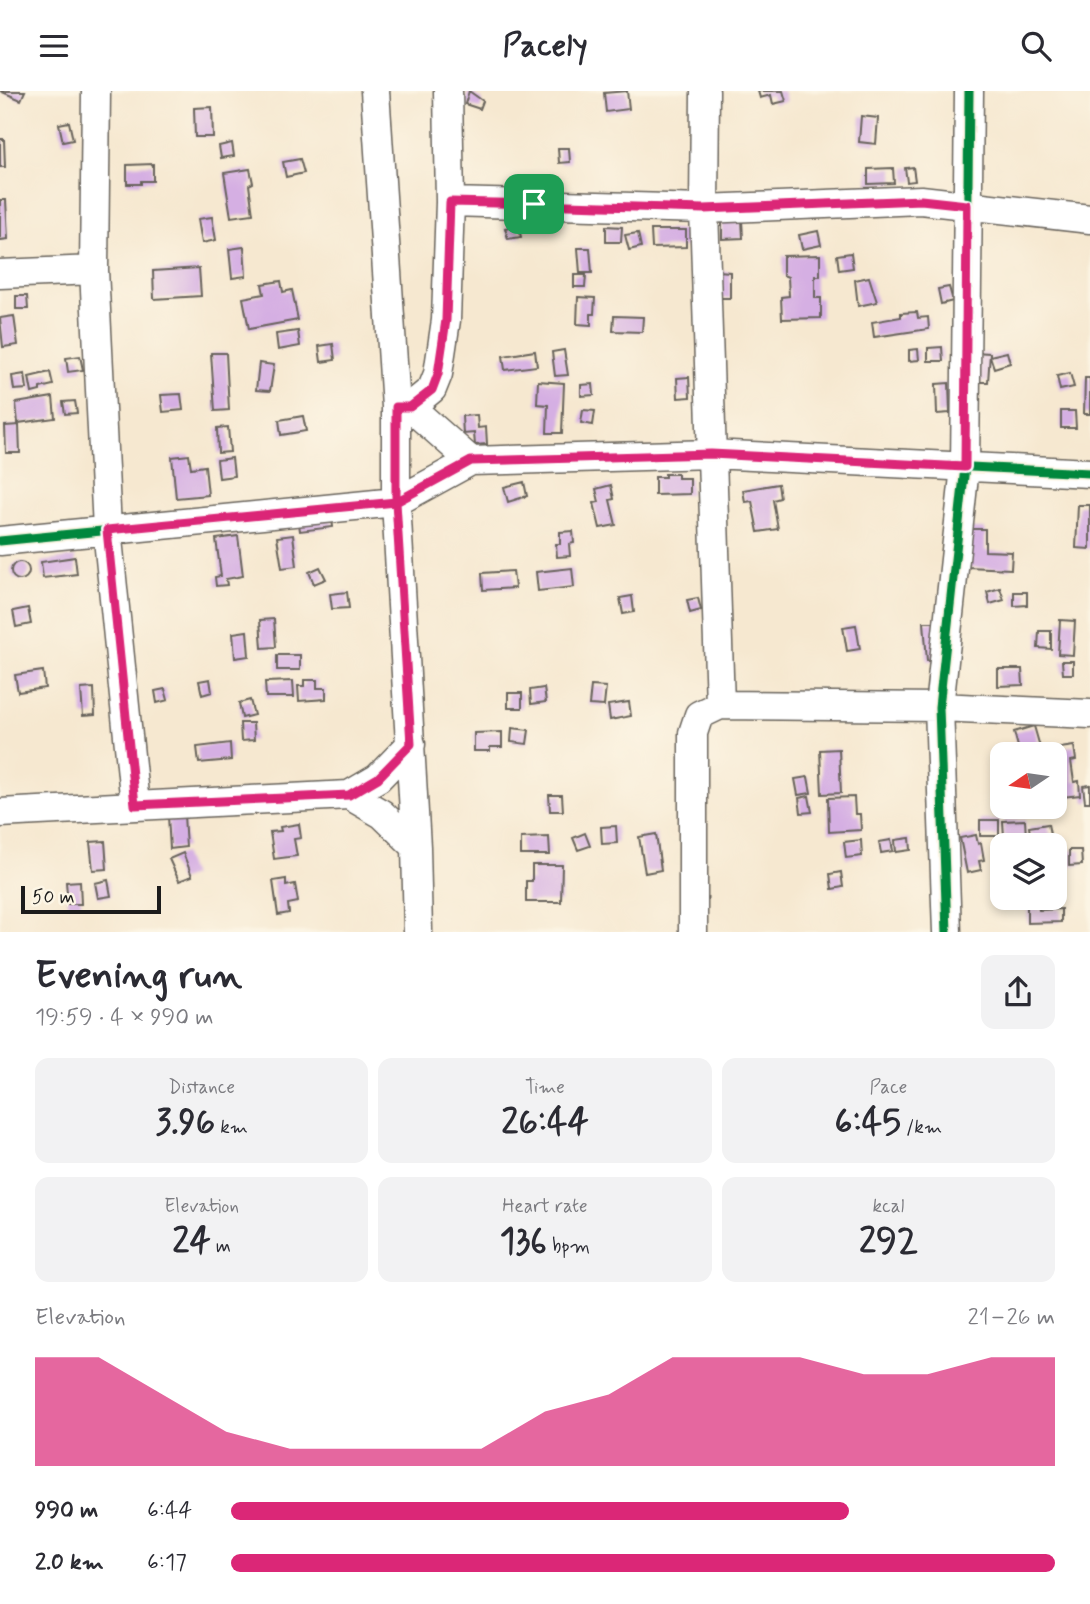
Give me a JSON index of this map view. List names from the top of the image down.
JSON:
{
  "scale_bar": "50 m",
  "north": "left",
  "page": {
    "header": "Pacely",
    "scale": "50 m",
    "heading": ["Evening run", "19:59 · 4 × 990 m"],
    "stats": [
      ["Distance", "3.96 km"],
      ["Time", "26:44"],
      ["Pace", "6:45 /km"],
      ["Elevation", "24 m"],
      ["Heart rate", "136 bpm"],
      ["kcal", "292"]
    ],
    "chart": ["Elevation", "21–26 m"],
    "list": [
      {
        "name": "990 m",
        "note": "6:44"
      },
      {
        "name": "2.0 km",
        "note": "6:17"
      }
    ]
  }
}
